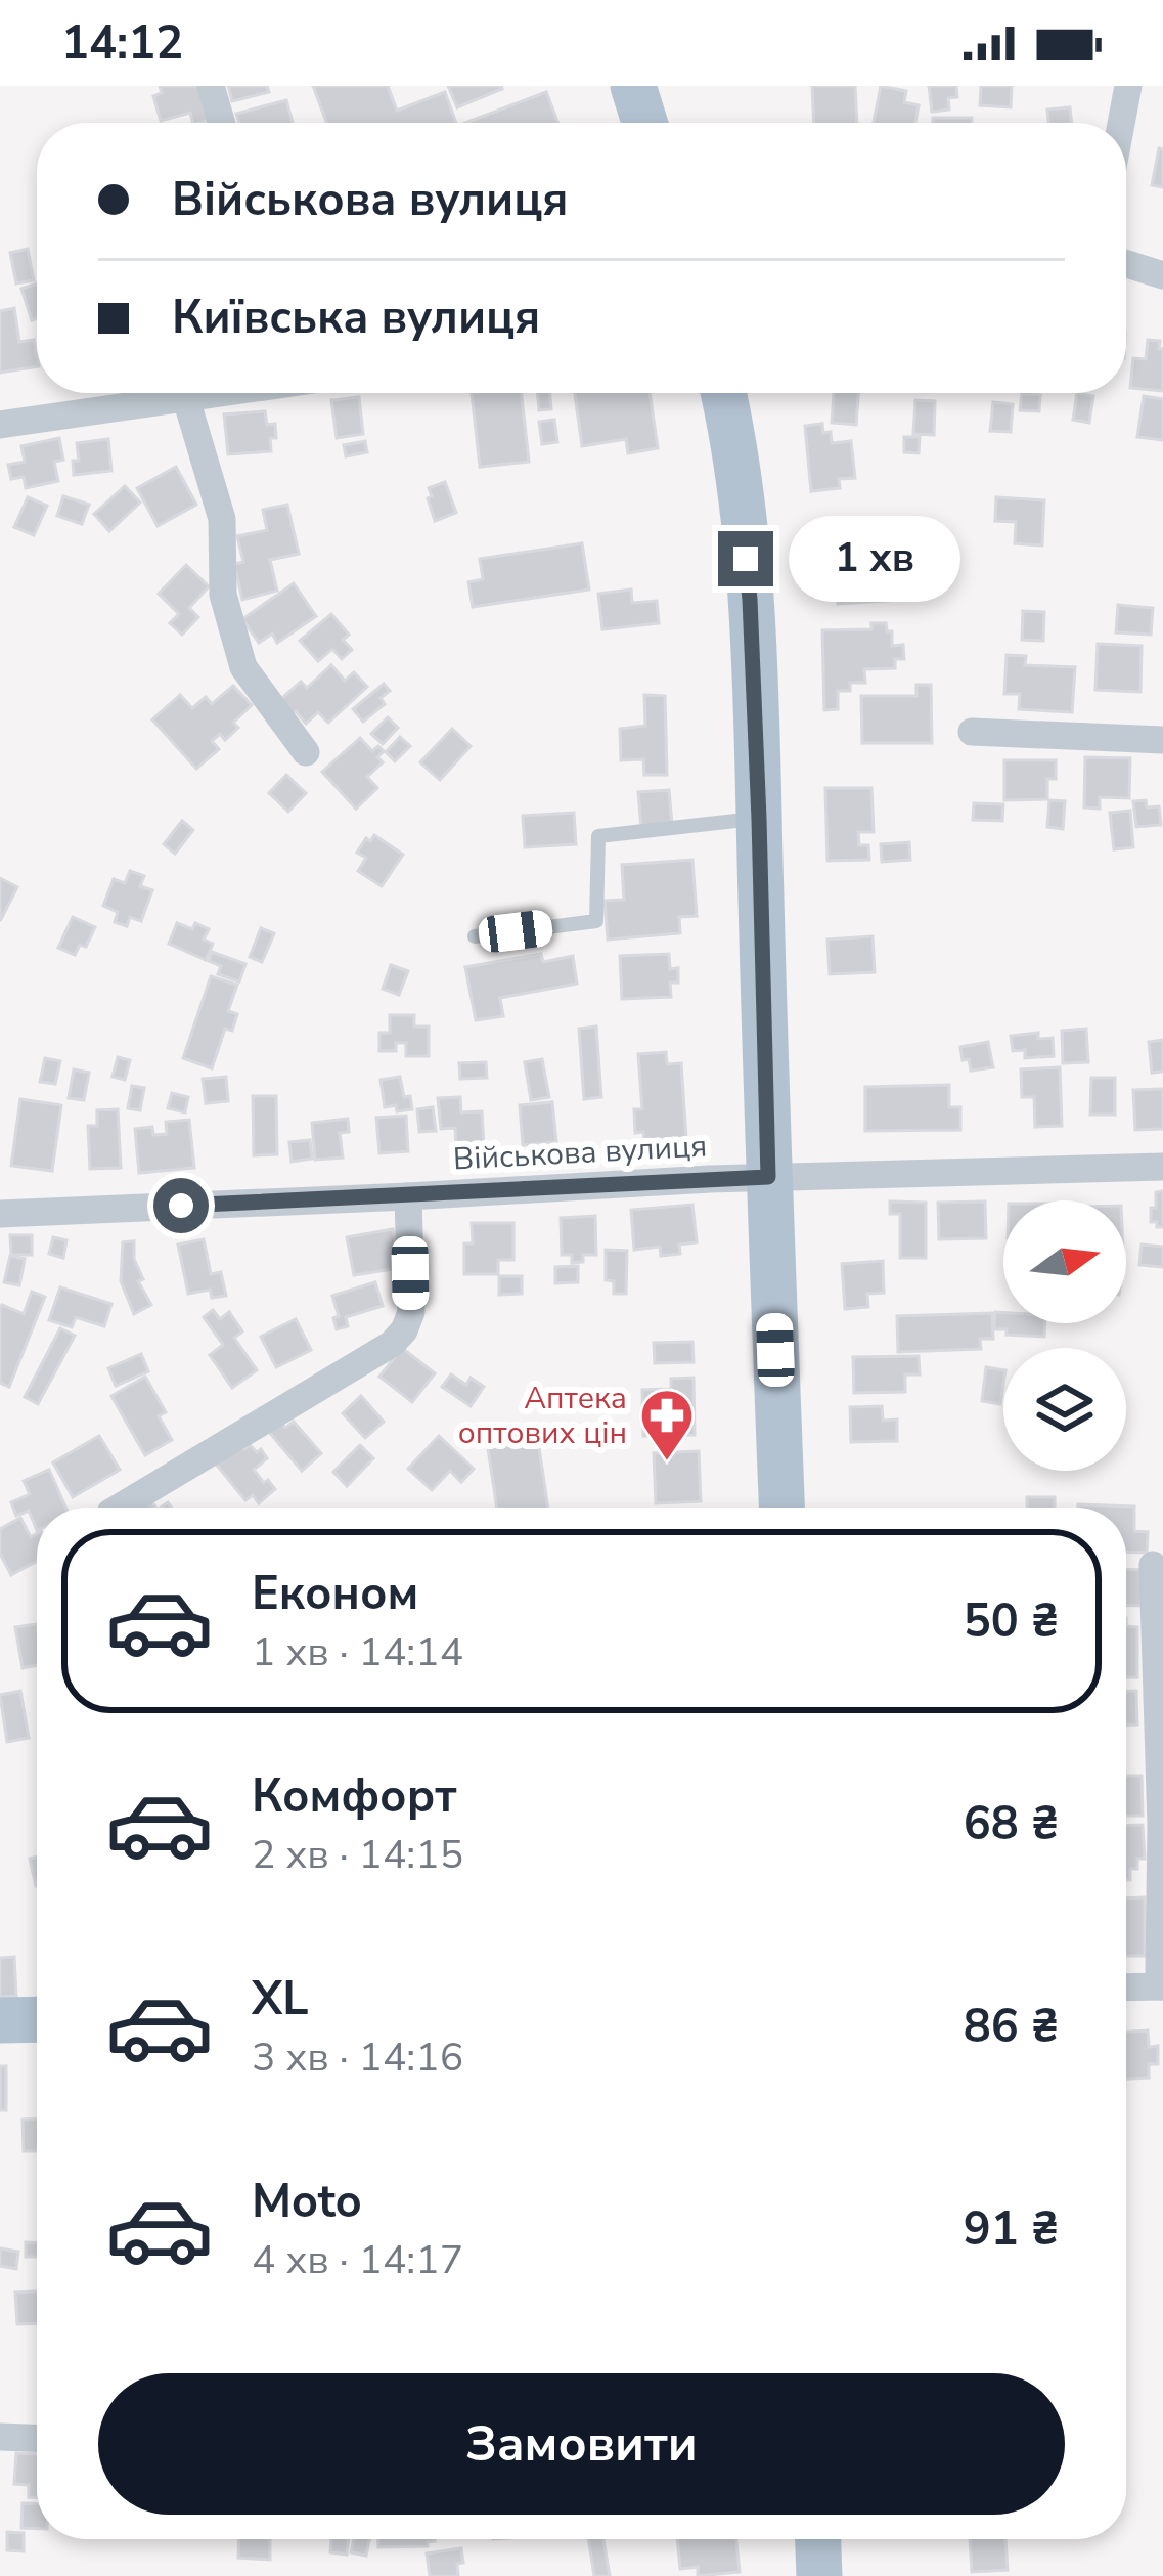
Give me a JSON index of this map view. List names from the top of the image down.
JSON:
{
  "streets": {
    "street": ["Військова вулиця"]
  },
  "places": {
    "pharmacy": ["Аптека оптових цін"]
  },
  "north": "right",
  "page": {
    "status": "14:12",
    "banner": ["Військова вулиця", "Київська вулиця"],
    "bubble": "1 хв",
    "list": [
      {
        "name": "Економ",
        "note": "1 хв · 14:14",
        "value": "50 ₴"
      },
      {
        "name": "Комфорт",
        "note": "2 хв · 14:15",
        "value": "68 ₴"
      },
      {
        "name": "XL",
        "note": "3 хв · 14:16",
        "value": "86 ₴"
      },
      {
        "name": "Moto",
        "note": "4 хв · 14:17",
        "value": "91 ₴"
      }
    ],
    "buttons": "Замовити"
  }
}
